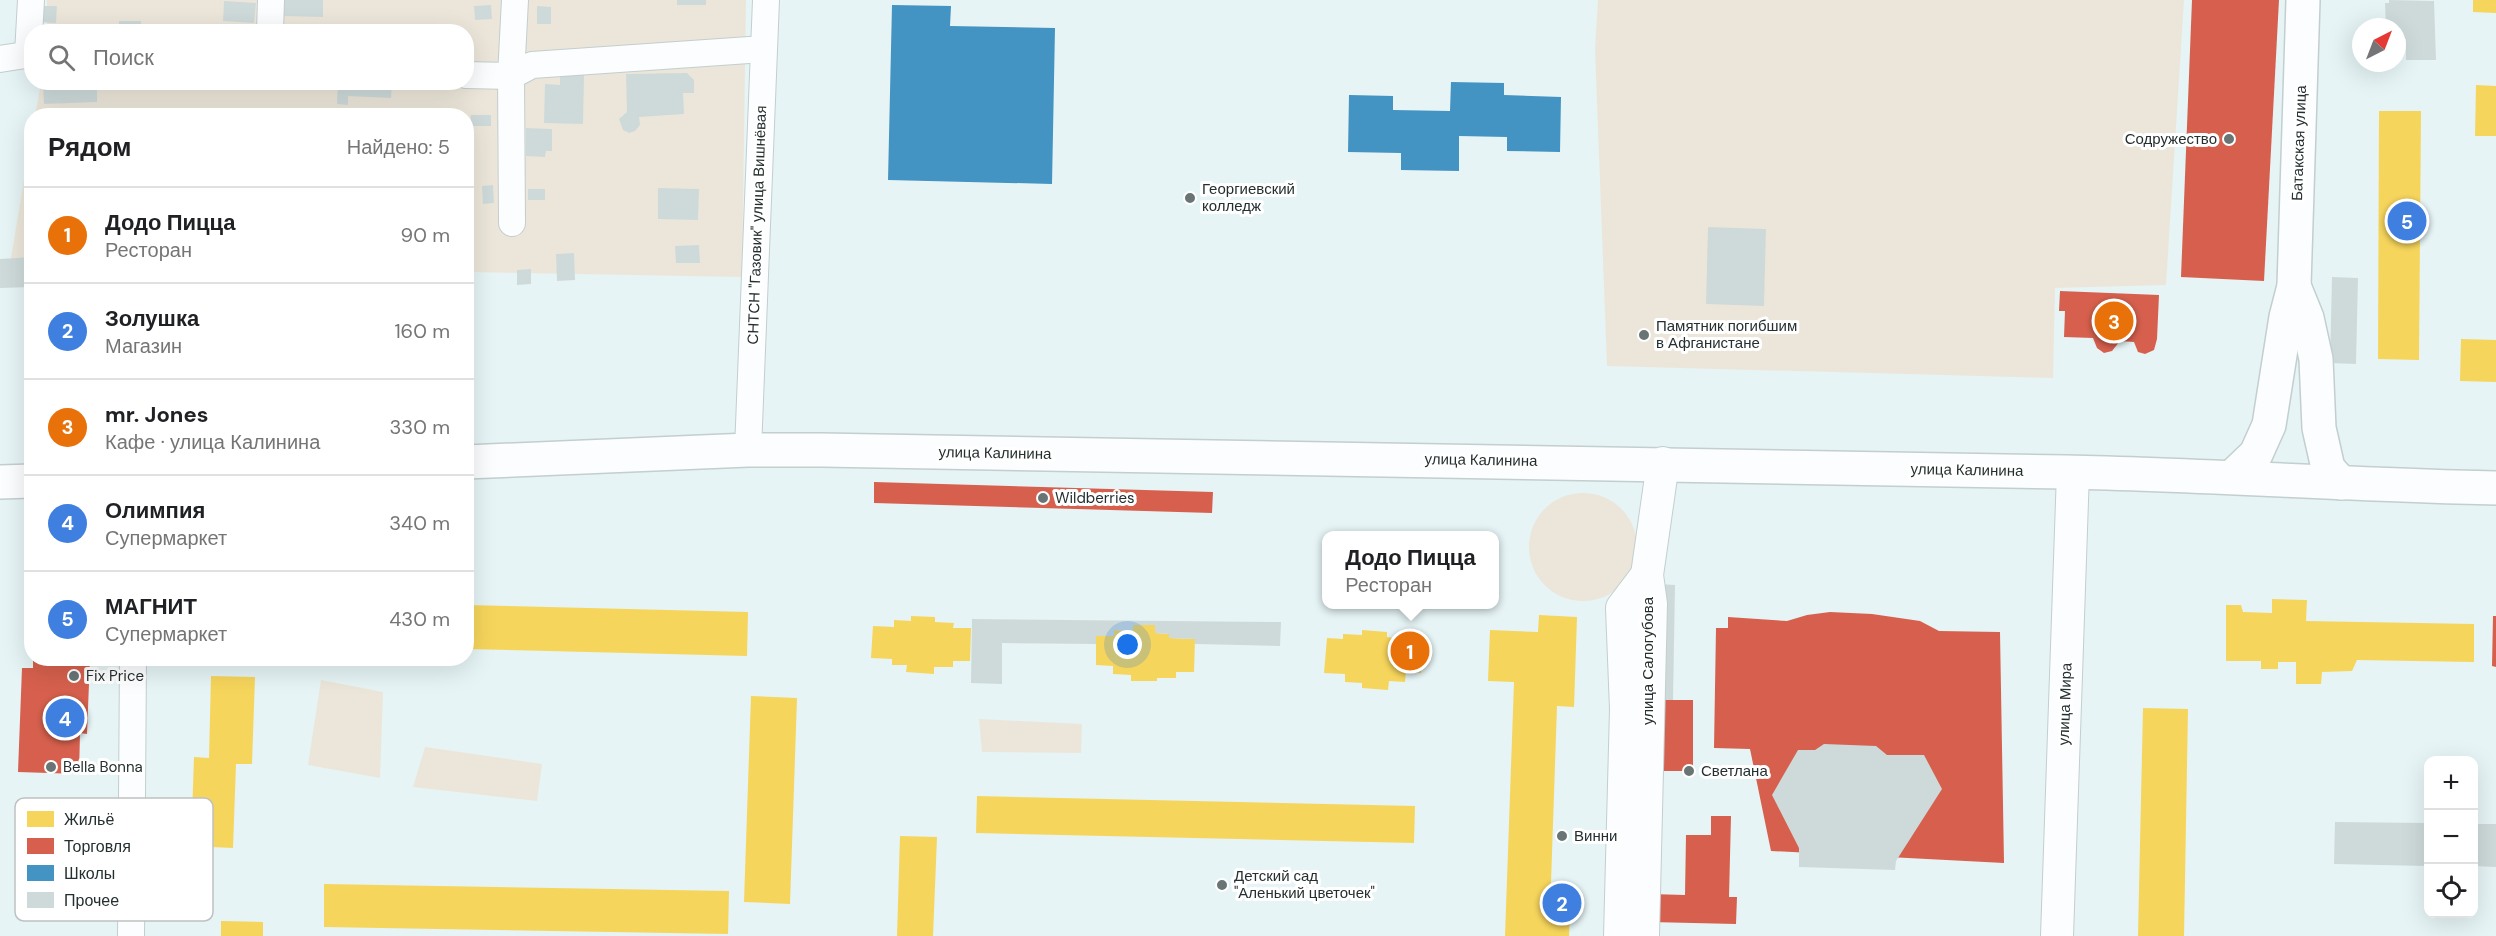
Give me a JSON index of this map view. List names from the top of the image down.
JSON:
{
  "streets": {
    "main road": ["Батакская улица", "улица Калинина"],
    "street": ["СНТСН \"Газовик\" улица Вишнёвая", "улица Салогубова", "улица Мира"]
  },
  "crossings": [
    ["Батакская улица", "улица Калинина"],
    ["СНТСН \"Газовик\" улица Вишнёвая", "улица Калинина"],
    ["улица Калинина", "улица Мира"]
  ],
  "places": [
    "Содружество",
    "Георгиевский колледж",
    "Памятник погибшим в Афганистане",
    "Wildberries",
    "Fix Price",
    "Bella Bonna",
    "Светлана",
    "Винни",
    "Детский сад \"Аленький цветочек\""
  ],
  "legend": [
    "Жильё",
    "Торговля",
    "Школы",
    "Прочее"
  ],
  "north": "top right",
  "page": {
    "search": "Поиск",
    "heading": ["Рядом", "Найдено: 5"],
    "list": [
      {
        "mark": "1",
        "name": "Додо Пицца",
        "note": "Ресторан",
        "value": "90 m"
      },
      {
        "mark": "2",
        "name": "Золушка",
        "note": "Магазин",
        "value": "160 m"
      },
      {
        "mark": "3",
        "name": "mr. Jones",
        "note": "Кафе · улица Калинина",
        "value": "330 m"
      },
      {
        "mark": "4",
        "name": "Олимпия",
        "note": "Супермаркет",
        "value": "340 m"
      },
      {
        "mark": "5",
        "name": "МАГНИТ",
        "note": "Супермаркет",
        "value": "430 m"
      }
    ],
    "pins": [
      "5",
      "3",
      "1",
      "4",
      "2"
    ],
    "popup": ["Додо Пицца", "Ресторан"],
    "map_buttons": ["+", "−"]
  }
}
